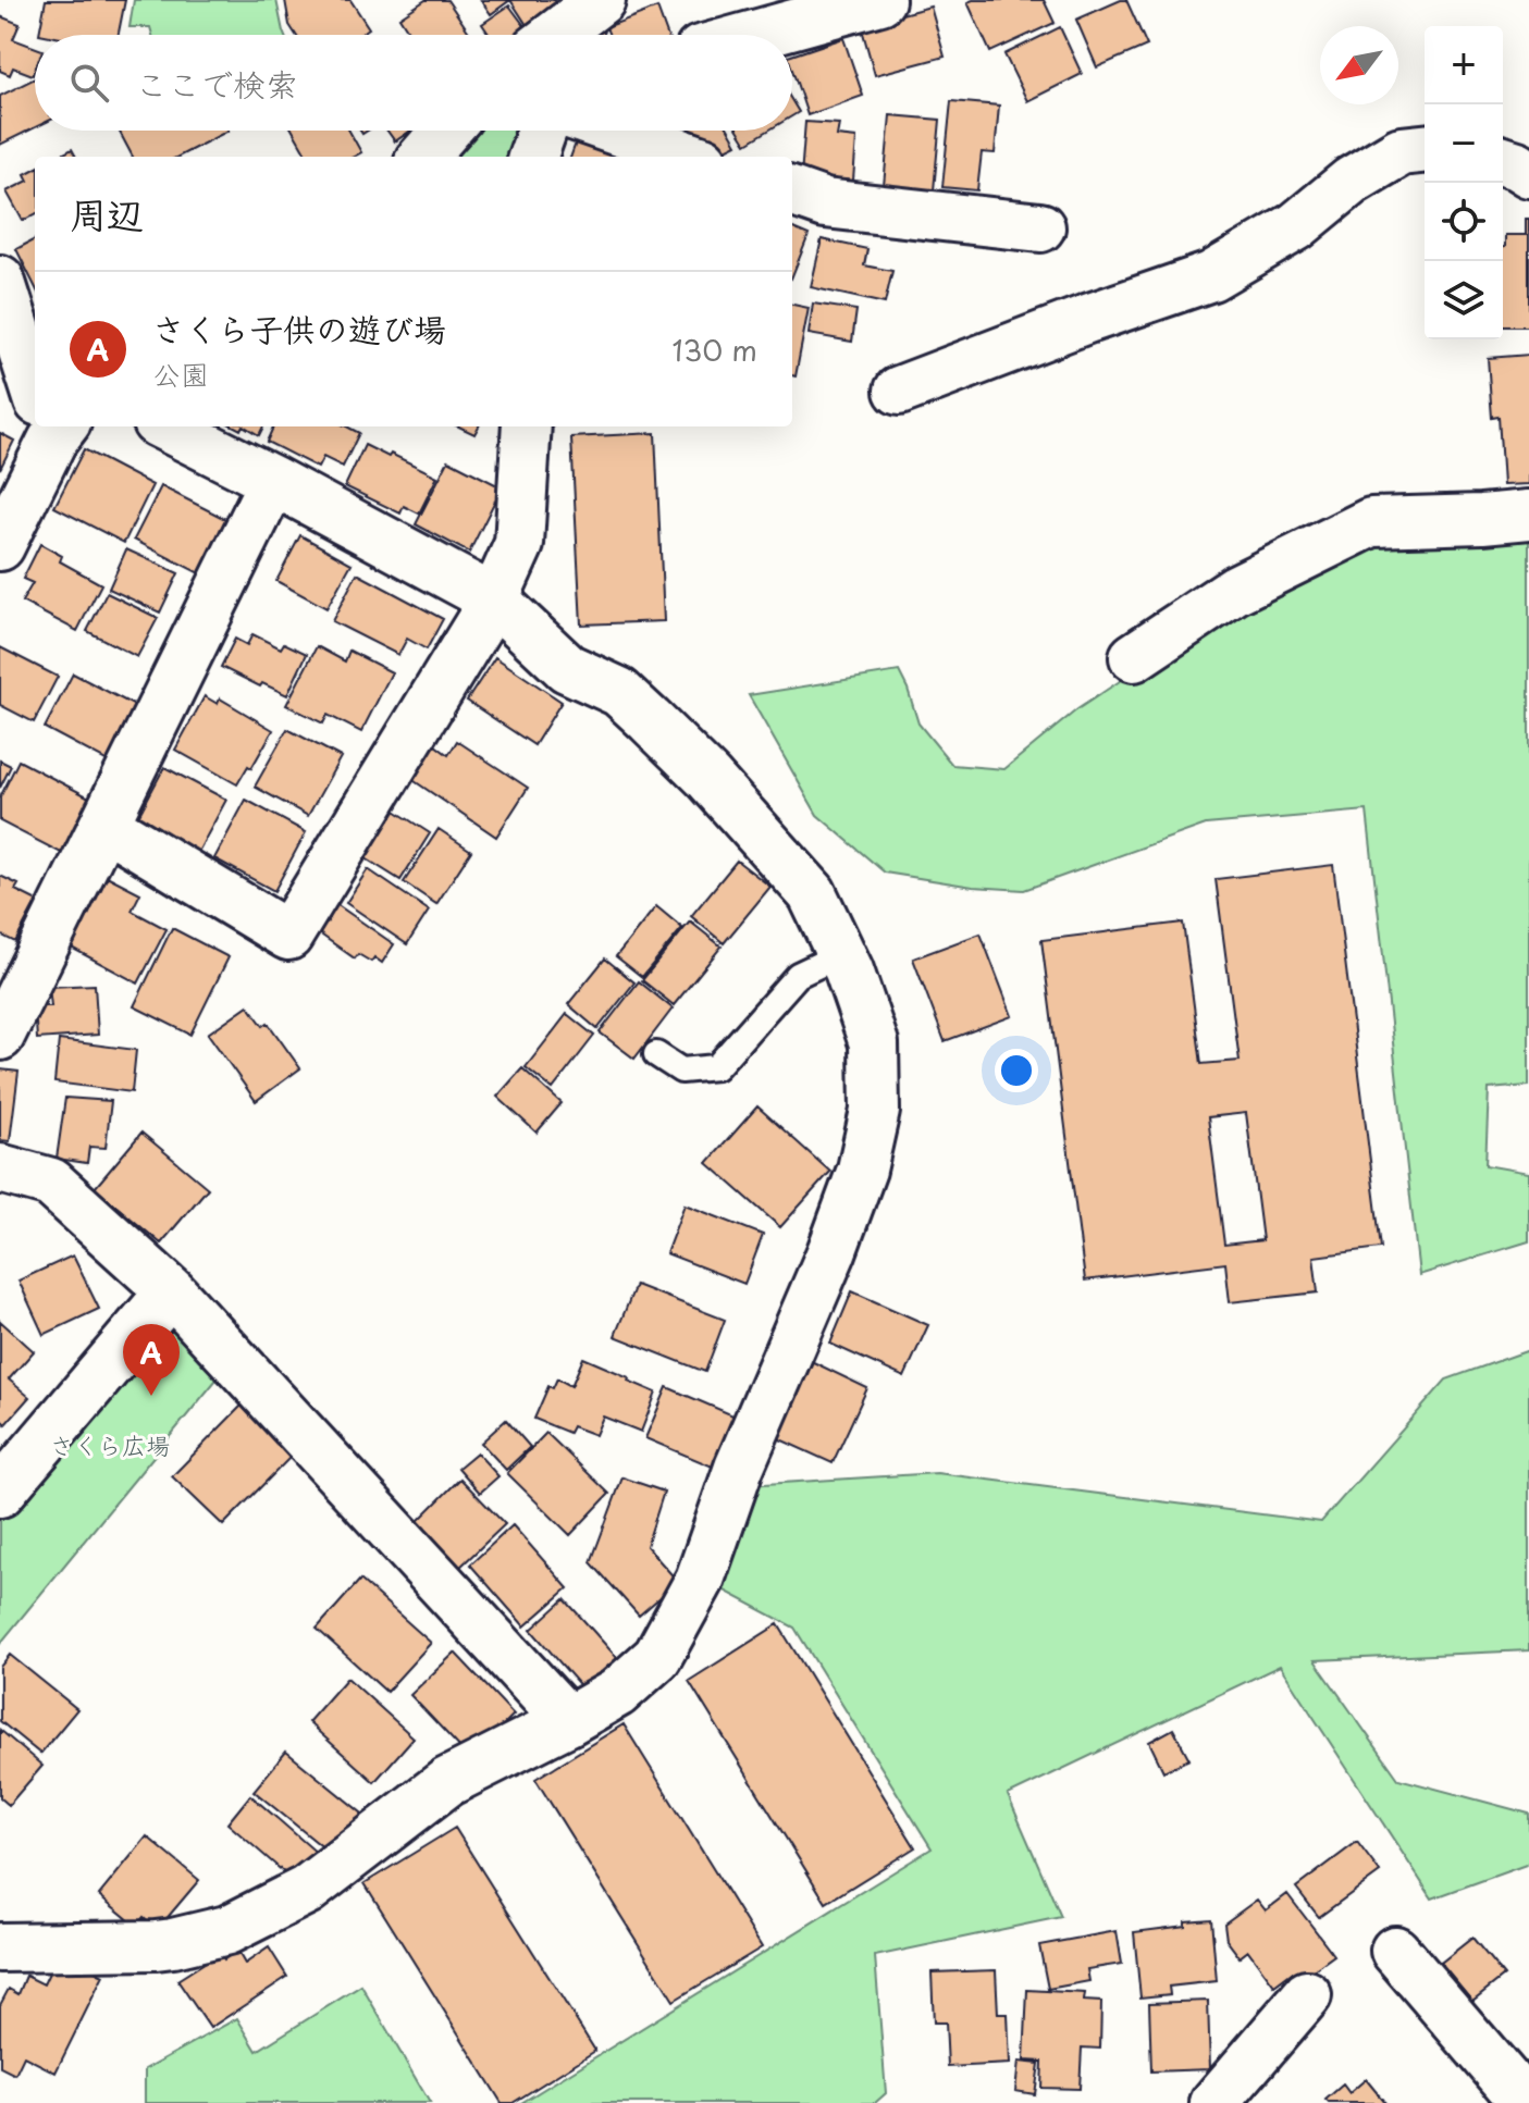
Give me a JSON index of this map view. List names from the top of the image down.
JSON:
{
  "parks": ["さくら広場"],
  "north": "bottom left",
  "page": {
    "map_buttons": ["+", "−"],
    "search": "ここで検索",
    "heading": "周辺",
    "list": [
      {
        "mark": "A",
        "name": "さくら子供の遊び場",
        "note": "公園",
        "value": "130 m"
      }
    ],
    "pins": "A"
  }
}
